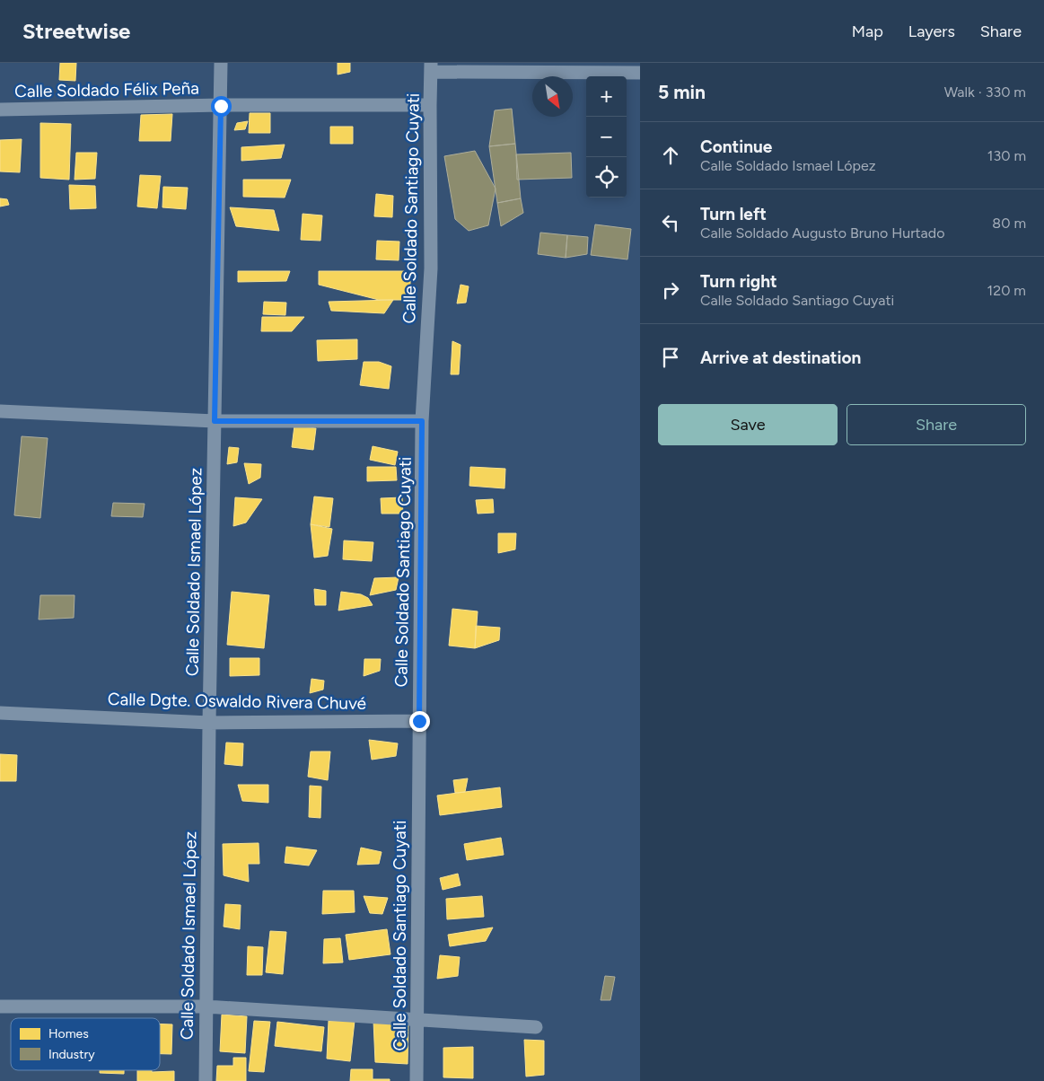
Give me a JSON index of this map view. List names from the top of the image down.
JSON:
{
  "streets": {
    "street": [
      "Calle Soldado Félix Peña",
      "Calle Soldado Santiago Cuyati",
      "Calle Soldado Ismael López",
      "Calle Dgte. Oswaldo Rivera Chuvé"
    ]
  },
  "crossings": [
    ["Calle Soldado Félix Peña", "Calle Soldado Santiago Cuyati"],
    ["Calle Soldado Félix Peña", "Calle Soldado Ismael López"],
    ["Calle Soldado Santiago Cuyati", "Calle Dgte. Oswaldo Rivera Chuvé"],
    ["Calle Soldado Ismael López", "Calle Dgte. Oswaldo Rivera Chuvé"]
  ],
  "legend": ["Homes", "Industry"],
  "north": "bottom right",
  "page": {
    "header": "Streetwise",
    "nav": ["Map", "Layers", "Share"],
    "heading": ["5 min", "Walk · 330 m"],
    "map_buttons": ["+", "−"],
    "list": [
      ["Continue", "Calle Soldado Ismael López", "130 m"],
      ["Turn left", "Calle Soldado Augusto Bruno Hurtado", "80 m"],
      ["Turn right", "Calle Soldado Santiago Cuyati", "120 m"],
      "Arrive at destination"
    ],
    "buttons": ["Save", "Share"]
  }
}
